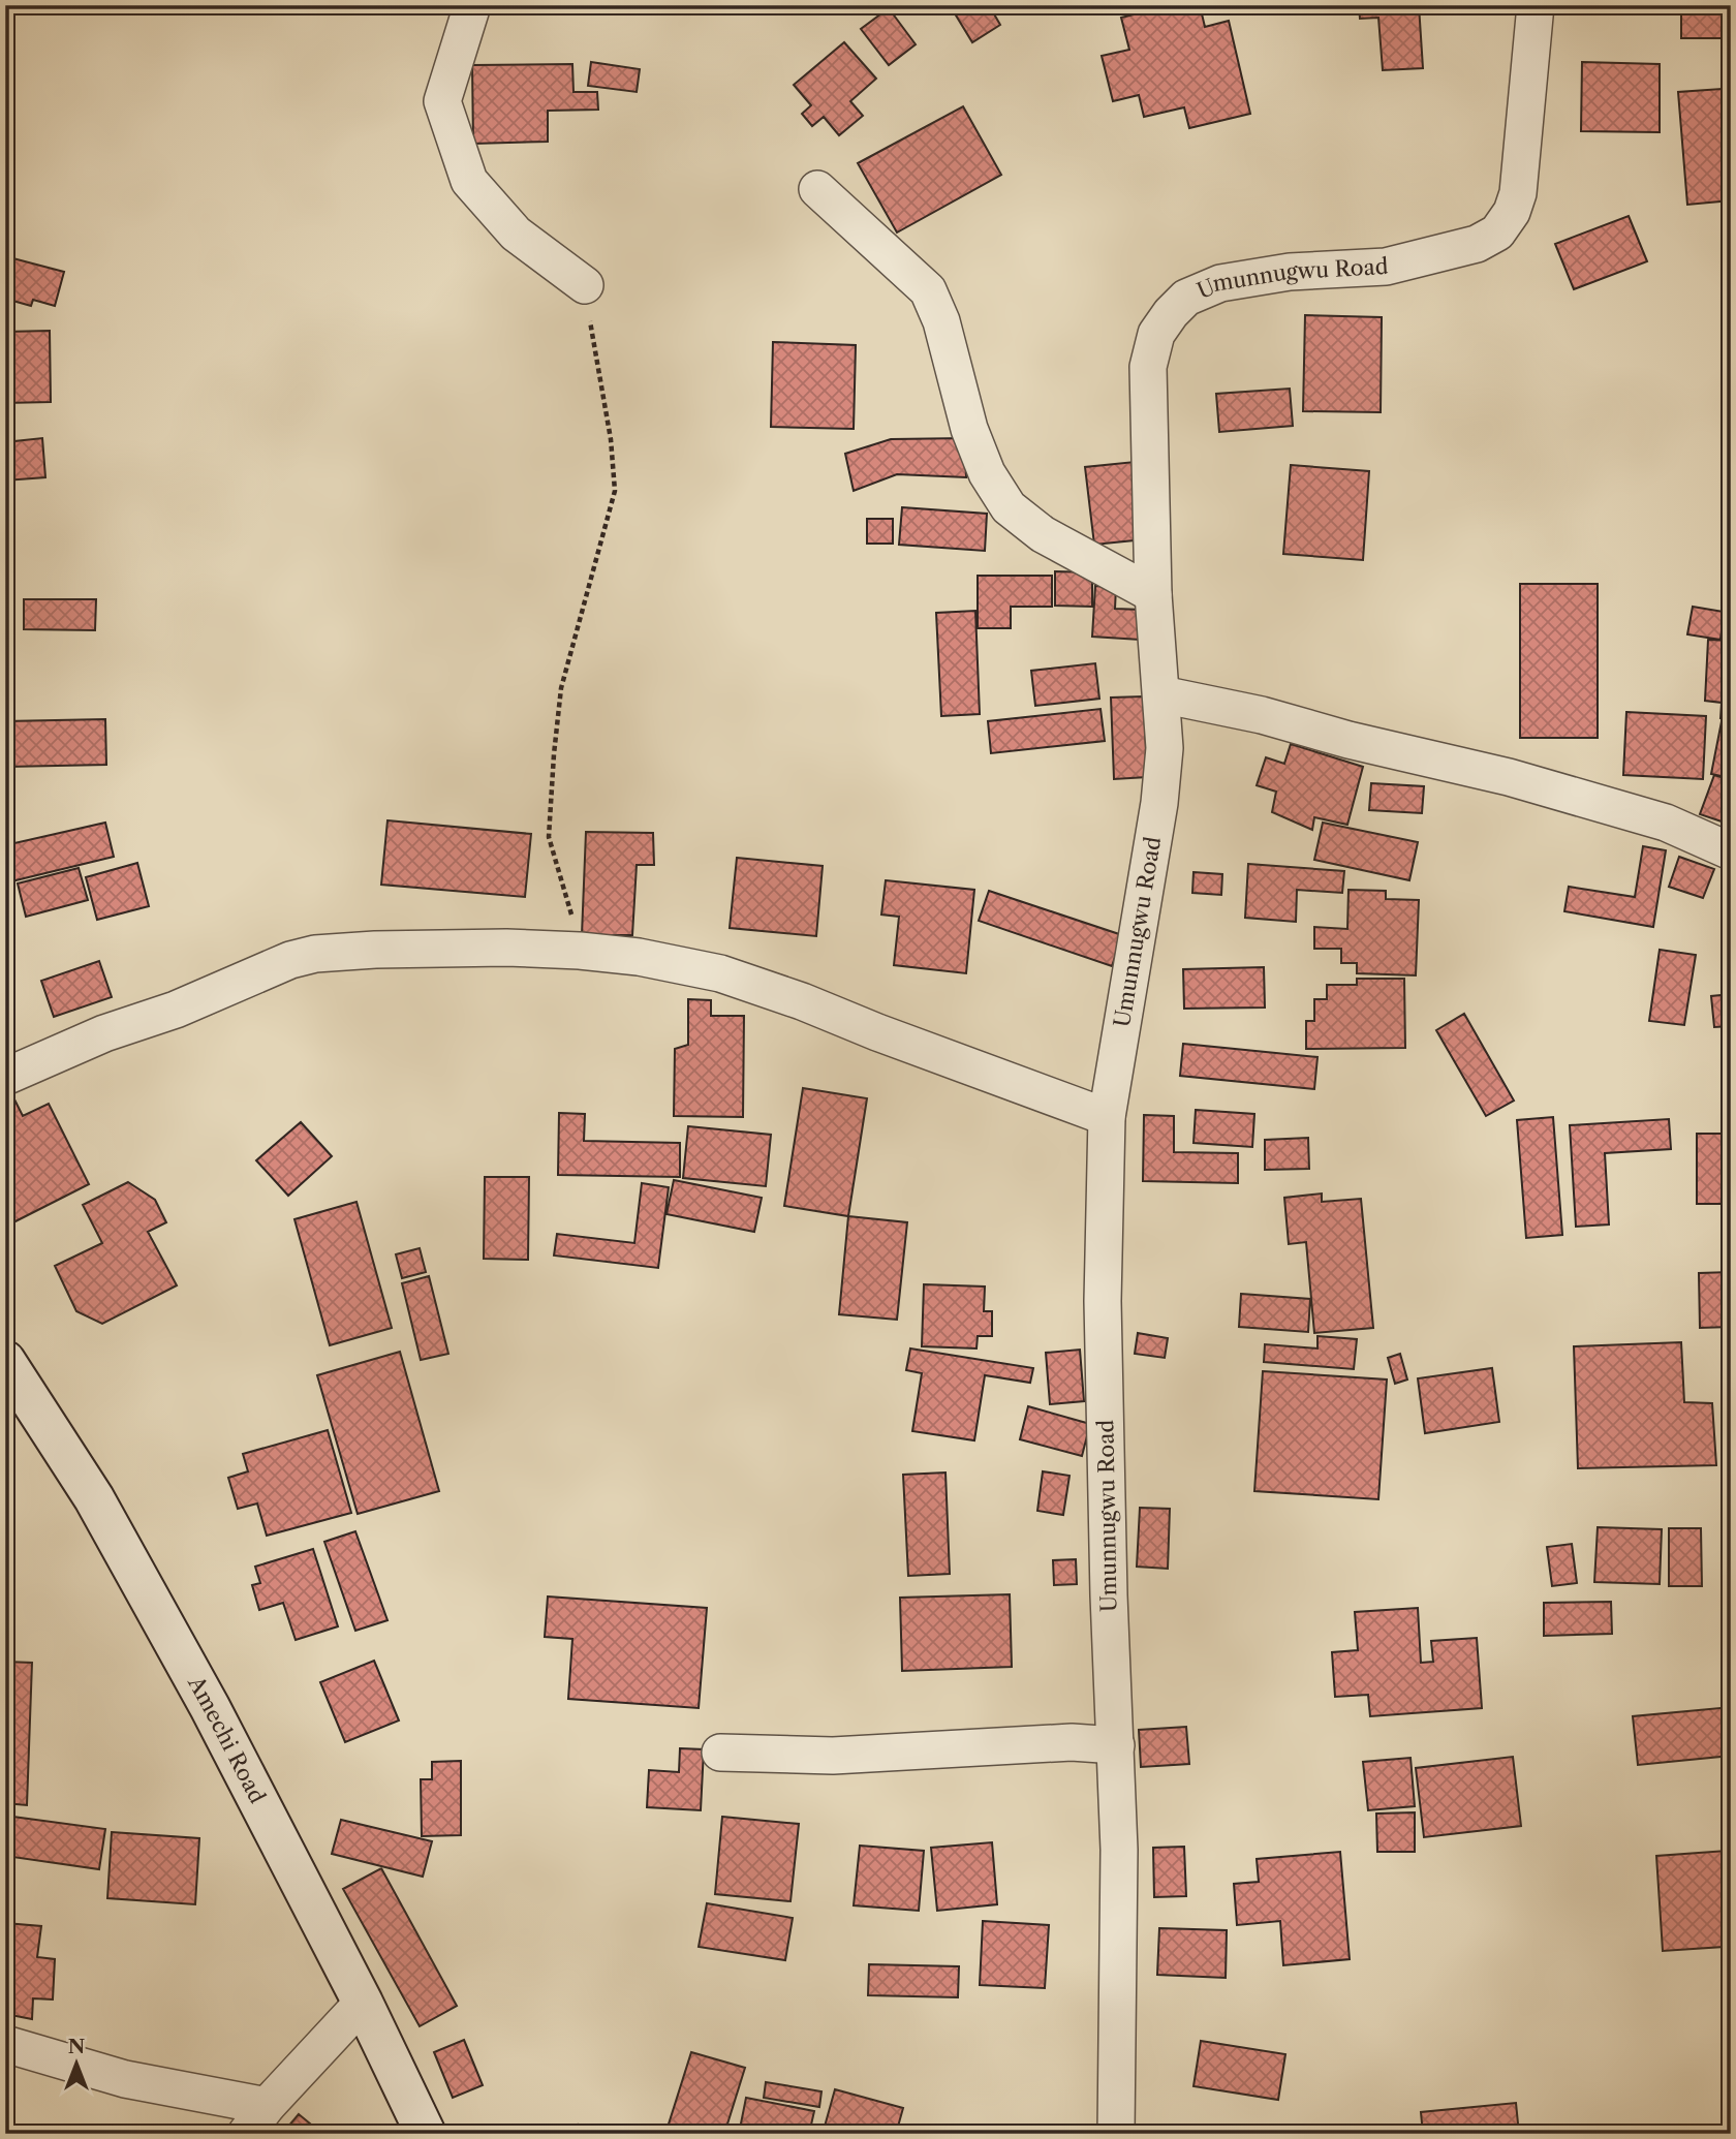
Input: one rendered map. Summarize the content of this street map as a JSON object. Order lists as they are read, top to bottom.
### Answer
{
  "streets": {
    "main road": ["Amechi Road"],
    "street": ["Umunnugwu Road"]
  },
  "north": "top"
}
